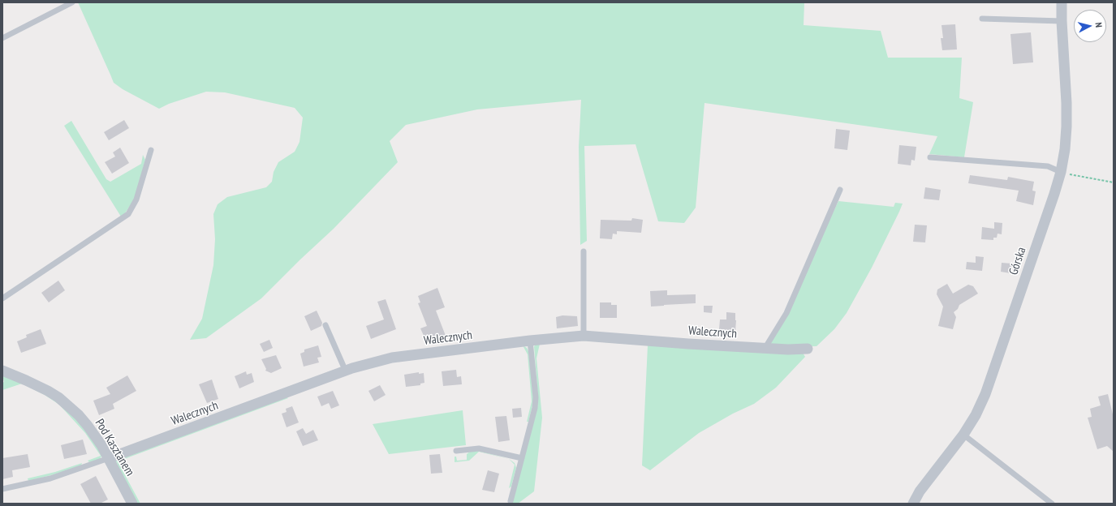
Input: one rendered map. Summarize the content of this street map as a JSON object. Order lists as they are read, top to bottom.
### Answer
{
  "streets": {
    "street": ["Górska", "Walecznych", "Pod Kasztanem"]
  },
  "crossings": [
    ["Walecznych", "Pod Kasztanem"]
  ],
  "north": "right"
}
